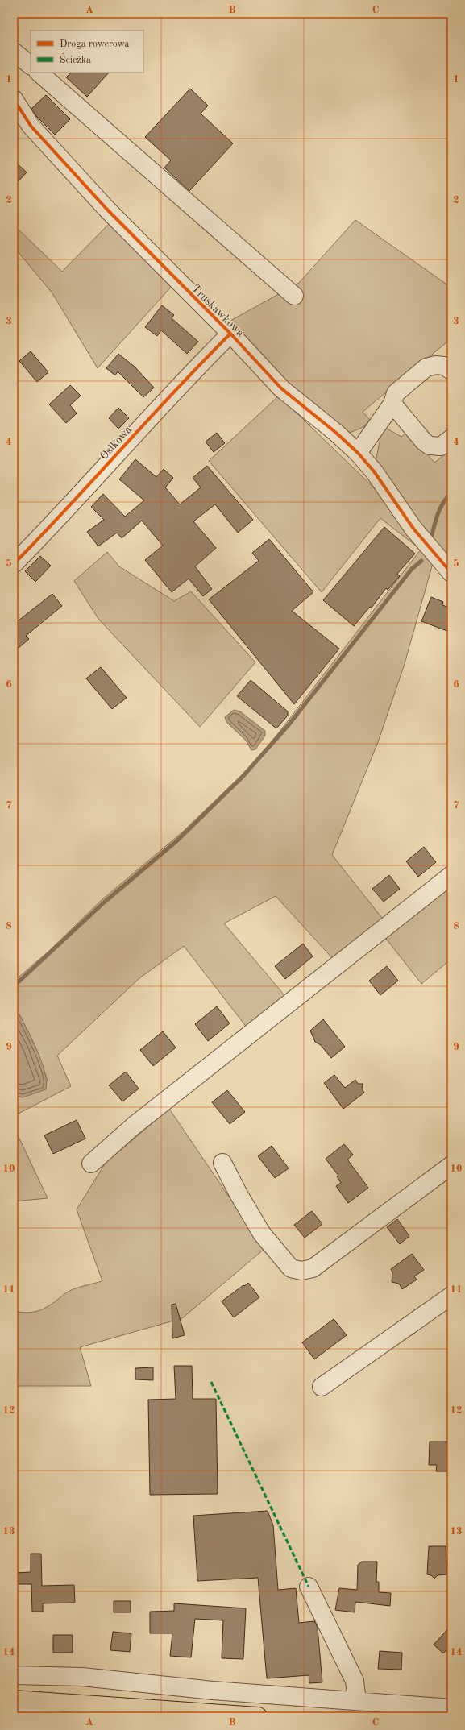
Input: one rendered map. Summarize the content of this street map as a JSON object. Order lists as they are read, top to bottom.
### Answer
{
  "streets": {
    "street": ["Truskawkowa", "Osikowa"]
  },
  "crossings": [
    ["Truskawkowa", "Osikowa"]
  ],
  "legend": ["Droga rowerowa", "Ścieżka"],
  "grid": {
    "columns": ["A", "B", "C"],
    "rows": [
      "1",
      "2",
      "3",
      "4",
      "5",
      "6",
      "7",
      "8",
      "9",
      "10",
      "11",
      "12",
      "13",
      "14"
    ]
  }
}
